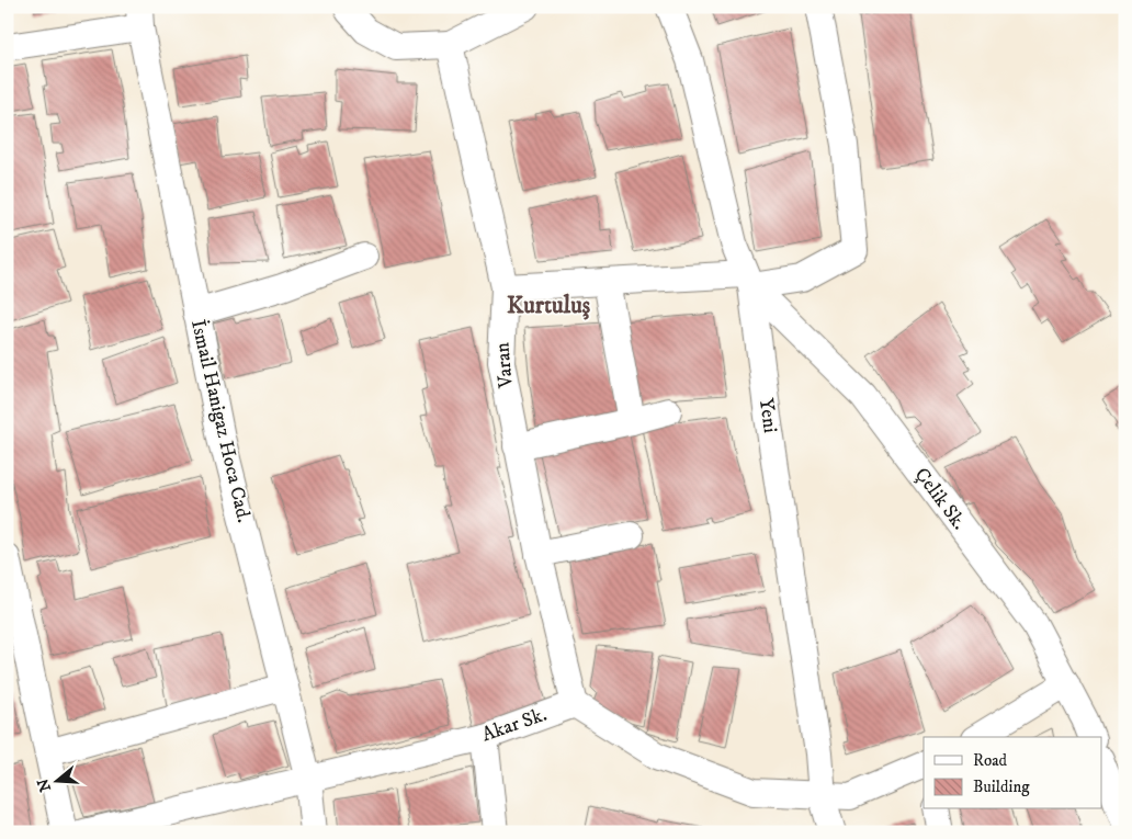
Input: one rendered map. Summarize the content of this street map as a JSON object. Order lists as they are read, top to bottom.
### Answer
{
  "streets": {
    "street": [
      "Varan",
      "Yeni",
      "İsmail Hanigaz Hoca Cad.",
      "Çelik Sk.",
      "Akar Sk."
    ]
  },
  "crossings": [
    ["Varan", "Akar Sk."],
    ["Yeni", "Çelik Sk."],
    ["İsmail Hanigaz Hoca Cad.", "Akar Sk."]
  ],
  "districts": ["Kurtuluş"],
  "legend": ["Road", "Building"],
  "north": "left"
}
